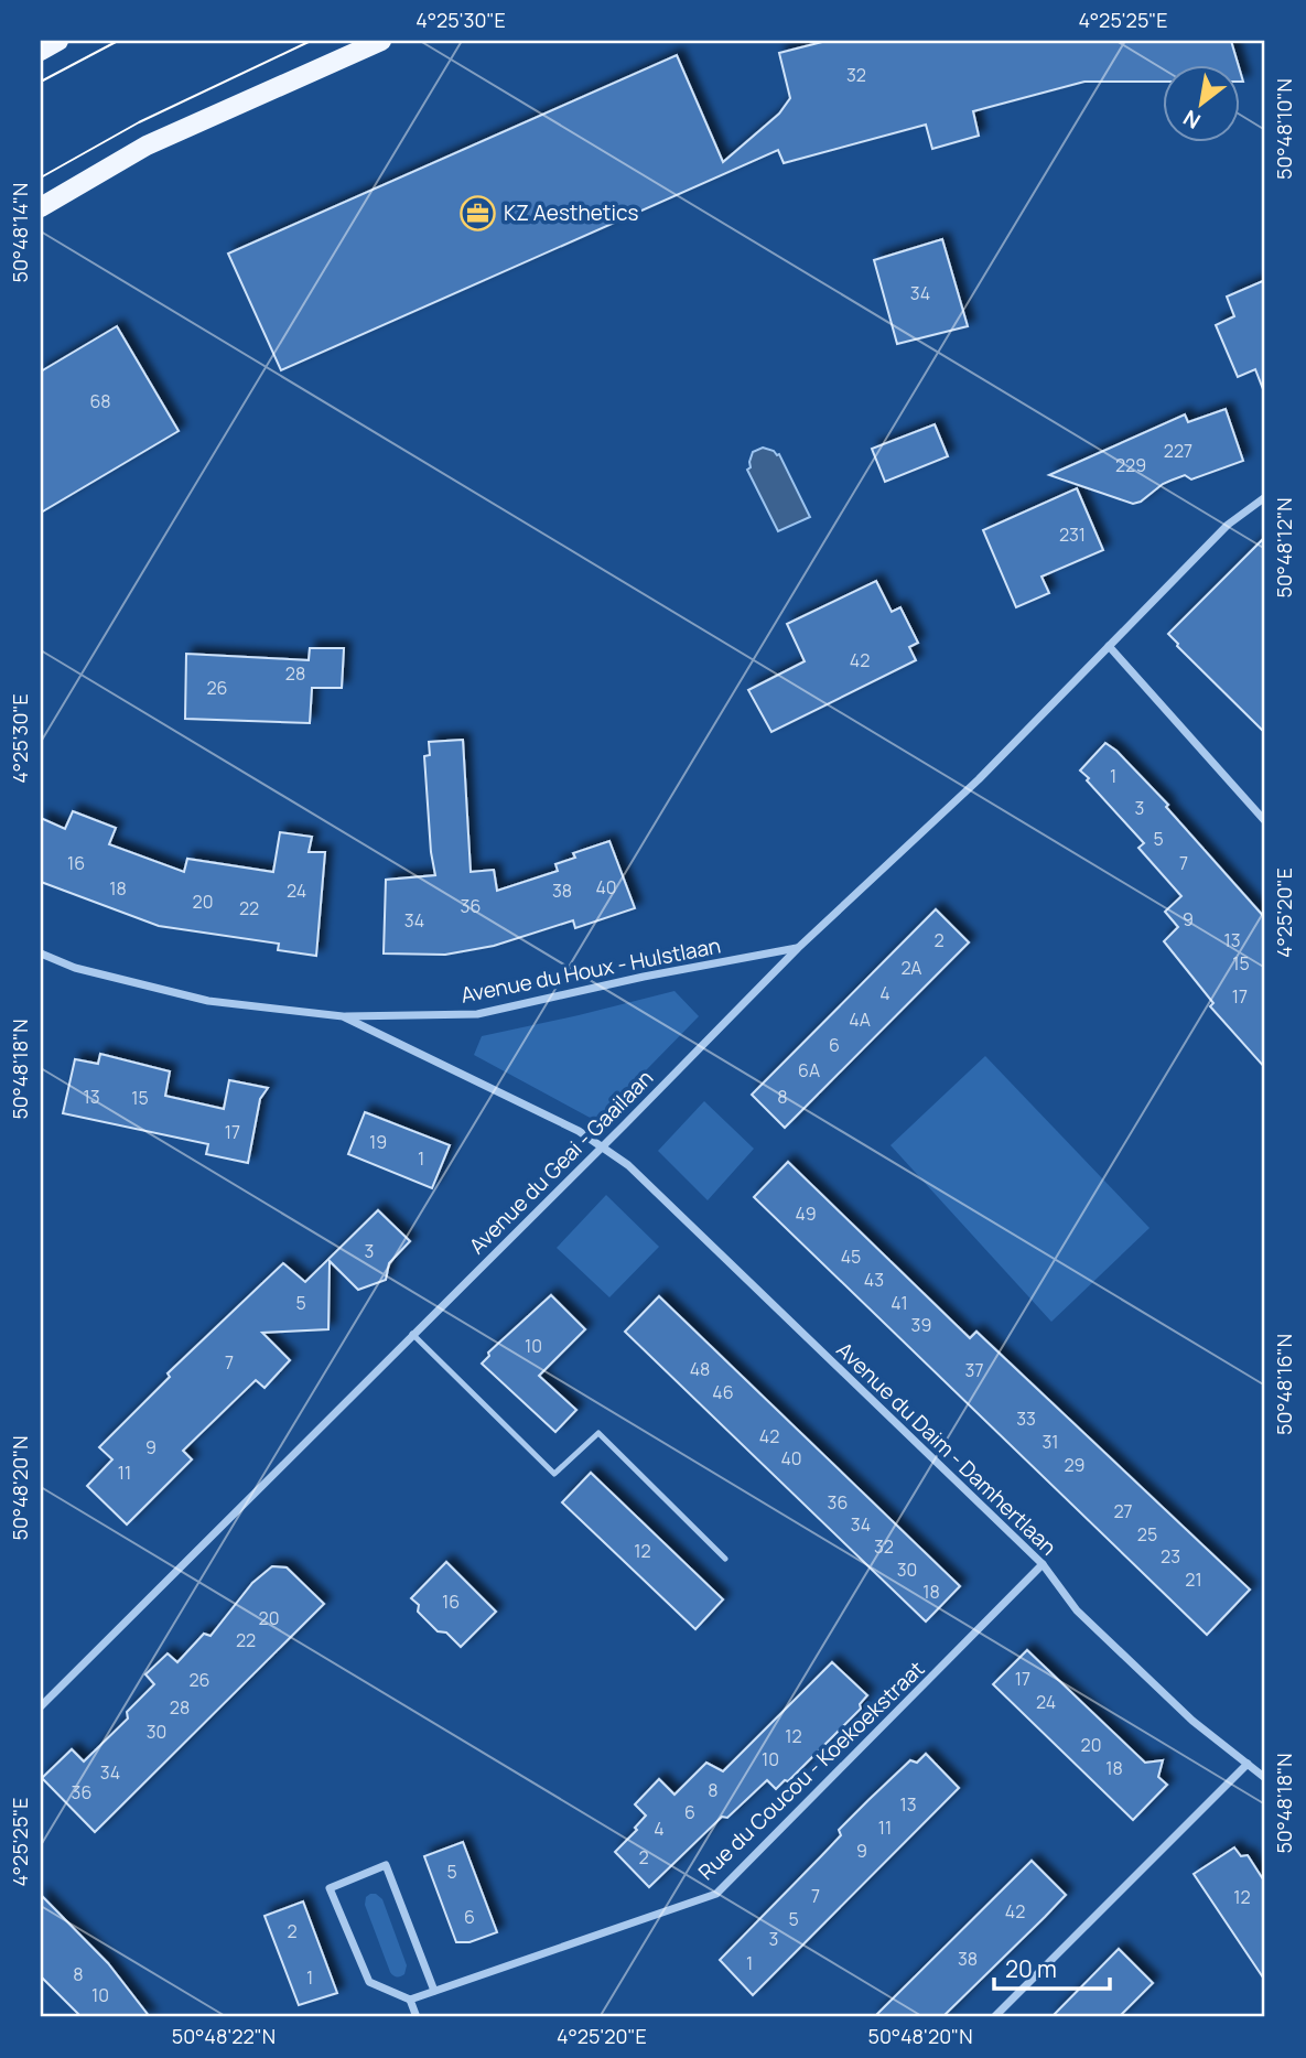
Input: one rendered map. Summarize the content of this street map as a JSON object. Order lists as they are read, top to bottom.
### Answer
{
  "streets": {
    "street": [
      "Avenue du Houx - Hulstlaan",
      "Avenue du Geai - Gaailaan",
      "Avenue du Daim - Damhertlaan",
      "Rue du Coucou - Koekoekstraat"
    ]
  },
  "crossings": [
    ["Avenue du Houx - Hulstlaan", "Avenue du Geai - Gaailaan"],
    ["Avenue du Houx - Hulstlaan", "Avenue du Daim - Damhertlaan"],
    ["Avenue du Geai - Gaailaan", "Avenue du Daim - Damhertlaan"],
    ["Avenue du Daim - Damhertlaan", "Rue du Coucou - Koekoekstraat"]
  ],
  "places": {
    "office": ["KZ Aesthetics"]
  },
  "house_numbers": [
    "32",
    "34",
    "68",
    "227",
    "229",
    "231",
    "42",
    "28",
    "26",
    "1",
    "3",
    "5",
    "16",
    "7",
    "40",
    "18",
    "24",
    "38",
    "20",
    "36",
    "22",
    "9",
    "34",
    "2",
    "13",
    "15",
    "2A",
    "4",
    "17",
    "4A",
    "6",
    "6A",
    "13",
    "8",
    "15",
    "17",
    "19",
    "1",
    "49",
    "3",
    "45",
    "43",
    "5",
    "41",
    "39",
    "10",
    "7",
    "48",
    "37",
    "46",
    "33",
    "42",
    "31",
    "9",
    "40",
    "29",
    "11",
    "36",
    "27",
    "34",
    "25",
    "32",
    "12",
    "23",
    "30",
    "21",
    "18",
    "16",
    "20",
    "22",
    "17",
    "26",
    "24",
    "28",
    "30",
    "12",
    "20",
    "10",
    "18",
    "34",
    "8",
    "36",
    "13",
    "6",
    "11",
    "4",
    "9",
    "2",
    "5",
    "7",
    "12",
    "42",
    "6",
    "5",
    "2",
    "3",
    "38",
    "1",
    "8",
    "1",
    "10"
  ],
  "scale_bar": "20 m",
  "north": "bottom left",
  "coordinates": [
    "4°25'30\"E",
    "4°25'25\"E",
    "50°48'10\"N",
    "50°48'14\"N",
    "50°48'12\"N",
    "4°25'20\"E",
    "50°48'18\"N",
    "50°48'16\"N",
    "50°48'20\"N",
    "50°48'22\"N"
  ]
}
